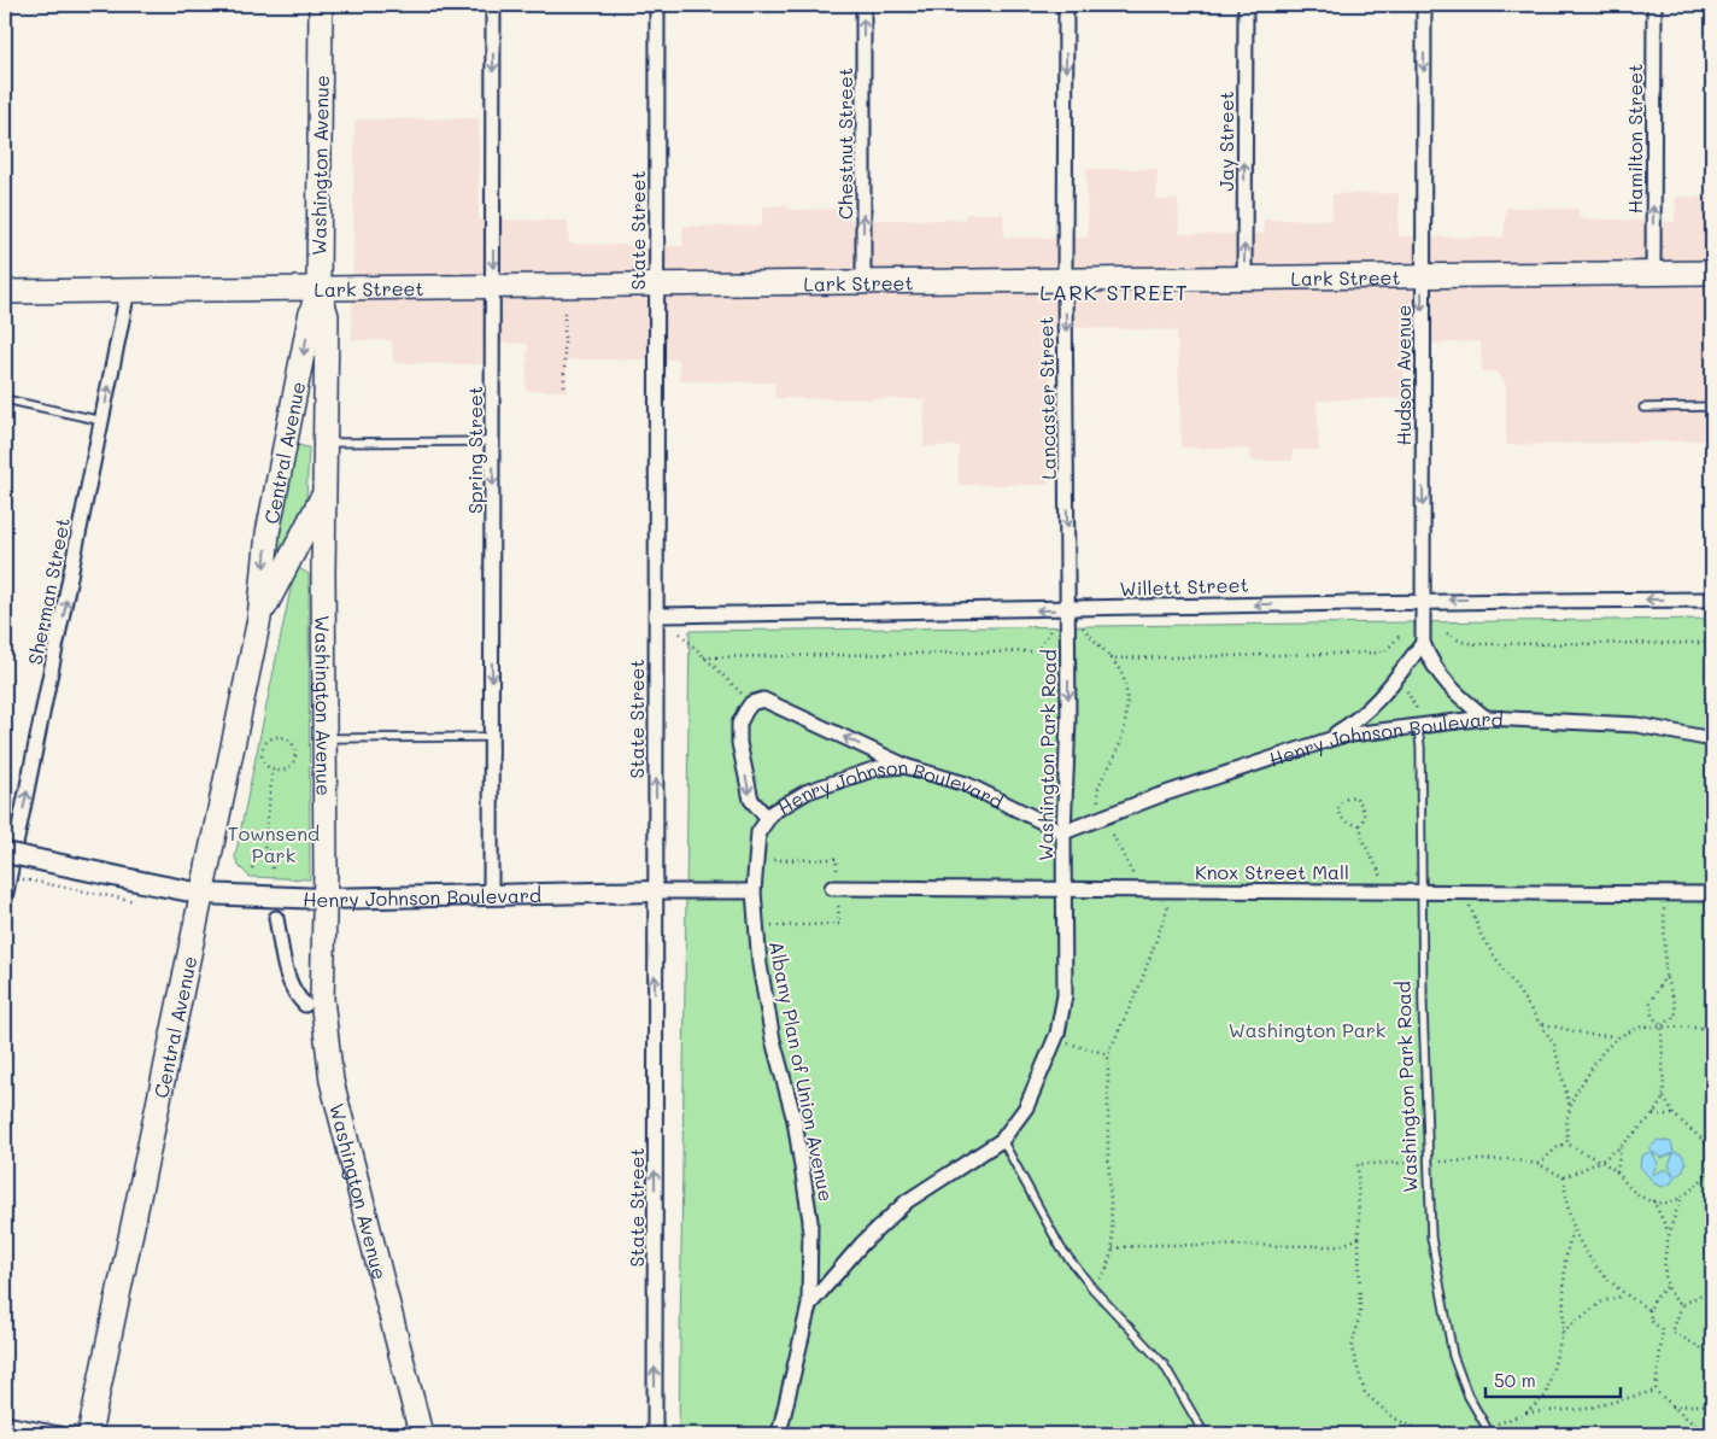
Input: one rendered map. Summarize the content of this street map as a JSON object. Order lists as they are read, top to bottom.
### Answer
{
  "streets": {
    "main road": ["Washington Avenue", "Lark Street", "Central Avenue"],
    "street": [
      "Hamilton Street",
      "Jay Street",
      "Chestnut Street",
      "State Street",
      "Hudson Avenue",
      "Lancaster Street",
      "Spring Street",
      "Willett Street",
      "Sherman Street",
      "Henry Johnson Boulevard",
      "Washington Park Road",
      "Knox Street Mall",
      "Albany Plan of Union Avenue"
    ]
  },
  "crossings": [
    ["Hamilton Street", "Lark Street"],
    ["Jay Street", "Lark Street"],
    ["Chestnut Street", "Lark Street"],
    ["Washington Avenue", "Lark Street"],
    ["Washington Avenue", "Central Avenue"],
    ["Washington Avenue", "Henry Johnson Boulevard"],
    ["State Street", "Lark Street"],
    ["State Street", "Willett Street"],
    ["State Street", "Henry Johnson Boulevard"],
    ["Lark Street", "Hudson Avenue"],
    ["Lark Street", "Lancaster Street"],
    ["Lark Street", "Spring Street"],
    ["Lark Street", "Central Avenue"],
    ["Lark Street", "Sherman Street"],
    ["Hudson Avenue", "Willett Street"],
    ["Lancaster Street", "Willett Street"],
    ["Lancaster Street", "Washington Park Road"],
    ["Spring Street", "Henry Johnson Boulevard"],
    ["Central Avenue", "Henry Johnson Boulevard"],
    ["Willett Street", "Washington Park Road"],
    ["Sherman Street", "Henry Johnson Boulevard"],
    ["Henry Johnson Boulevard", "Washington Park Road"],
    ["Henry Johnson Boulevard", "Albany Plan of Union Avenue"],
    ["Washington Park Road", "Knox Street Mall"],
    ["Washington Park Road", "Albany Plan of Union Avenue"]
  ],
  "one_way": [
    "Hamilton Street",
    "Jay Street",
    "Chestnut Street",
    "State Street",
    "Hudson Avenue",
    "Lancaster Street",
    "Spring Street",
    "Willett Street",
    "Sherman Street"
  ],
  "districts": ["LARK STREET"],
  "parks": ["Townsend Park", "Washington Park"],
  "scale_bar": "50 m"
}
